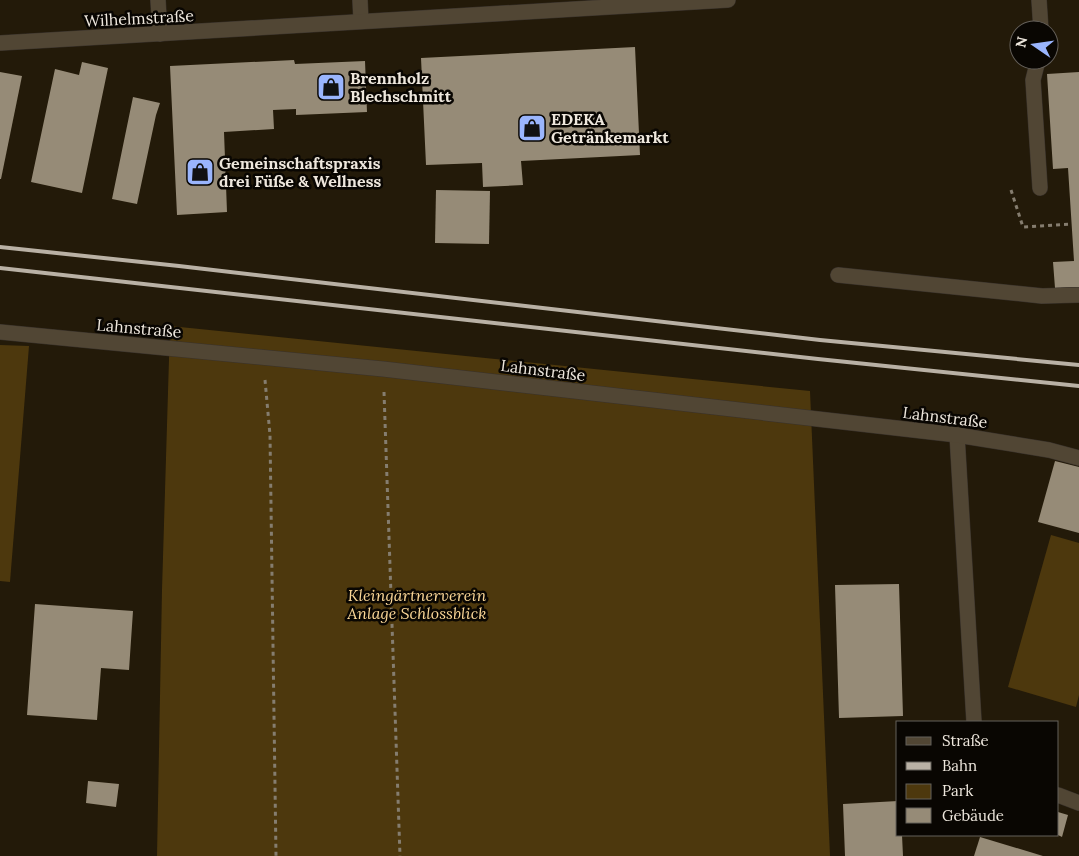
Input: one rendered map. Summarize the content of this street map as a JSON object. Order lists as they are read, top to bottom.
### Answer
{
  "streets": {
    "street": ["Wilhelmstraße", "Lahnstraße"]
  },
  "parks": ["Kleingärtnerverein Anlage Schlossblick"],
  "places": {
    "shop": ["Brennholz Blechschmitt", "EDEKA Getränkemarkt", "Gemeinschaftspraxis drei Füße & Wellness"]
  },
  "legend": [
    "Straße",
    "Bahn",
    "Park",
    "Gebäude"
  ],
  "north": "left"
}
